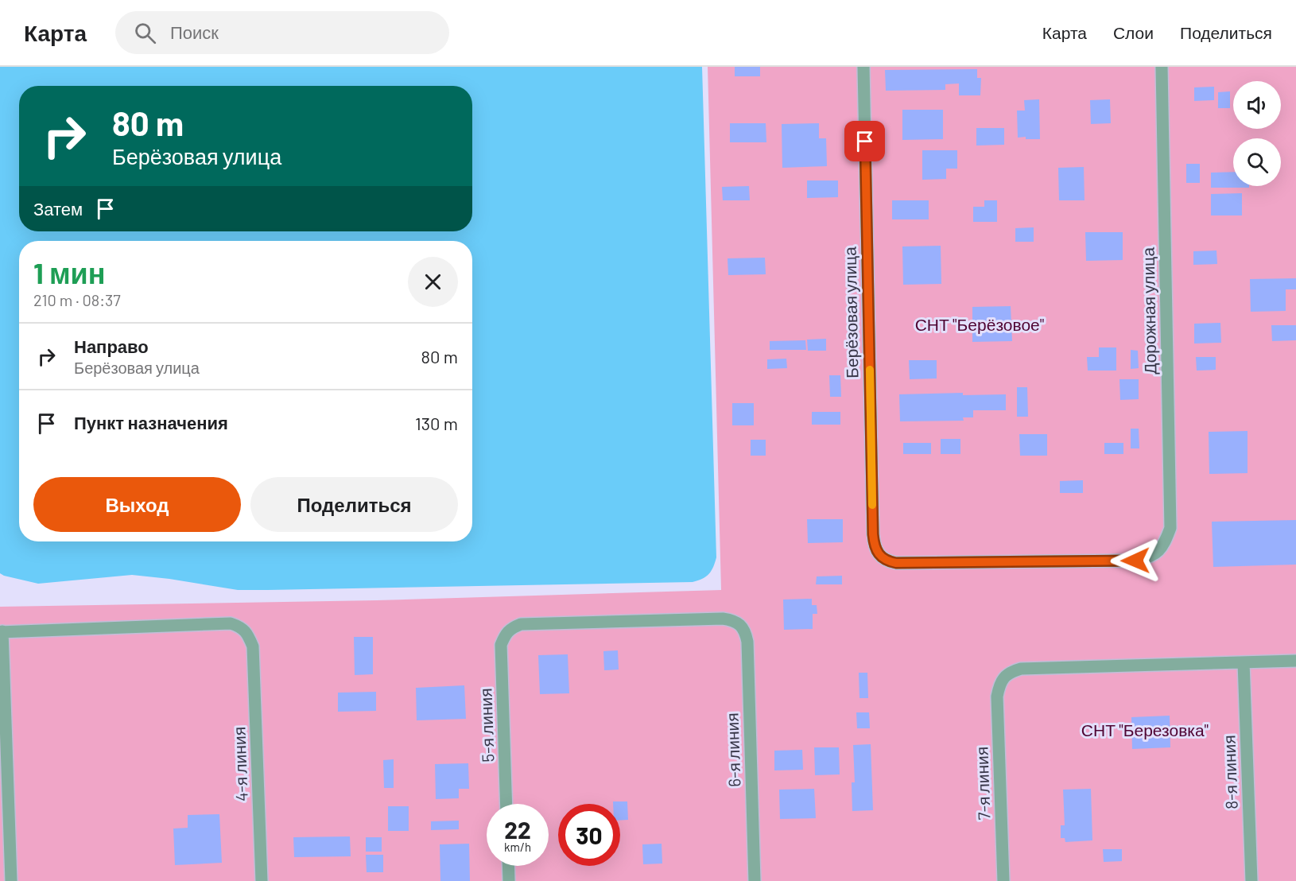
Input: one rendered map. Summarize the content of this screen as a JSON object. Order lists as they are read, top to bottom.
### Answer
{
  "streets": {
    "street": [
      "Дорожная улица",
      "Берёзовая улица",
      "5-я линия",
      "6-я линия",
      "4-я линия",
      "8-я линия",
      "7-я линия"
    ]
  },
  "crossings": [
    ["Дорожная улица", "Берёзовая улица"],
    ["5-я линия", "6-я линия"],
    ["8-я линия", "7-я линия"]
  ],
  "parks": ["СНТ \"Берёзовое\"", "СНТ \"Березовка\""],
  "page": {
    "header": "Карта",
    "search": "Поиск",
    "nav": ["Карта", "Слои", "Поделиться"],
    "turn": ["80 m", "Берёзовая улица"],
    "then": "Затем",
    "heading": ["1 мин", "210 m · 08:37"],
    "list": [
      {
        "name": "Направо",
        "note": "Берёзовая улица",
        "value": "80 m"
      },
      {
        "name": "Пункт назначения",
        "value": "130 m"
      }
    ],
    "buttons": ["Выход", "Поделиться"],
    "speed": "22 km/h",
    "limit": "30"
  }
}
